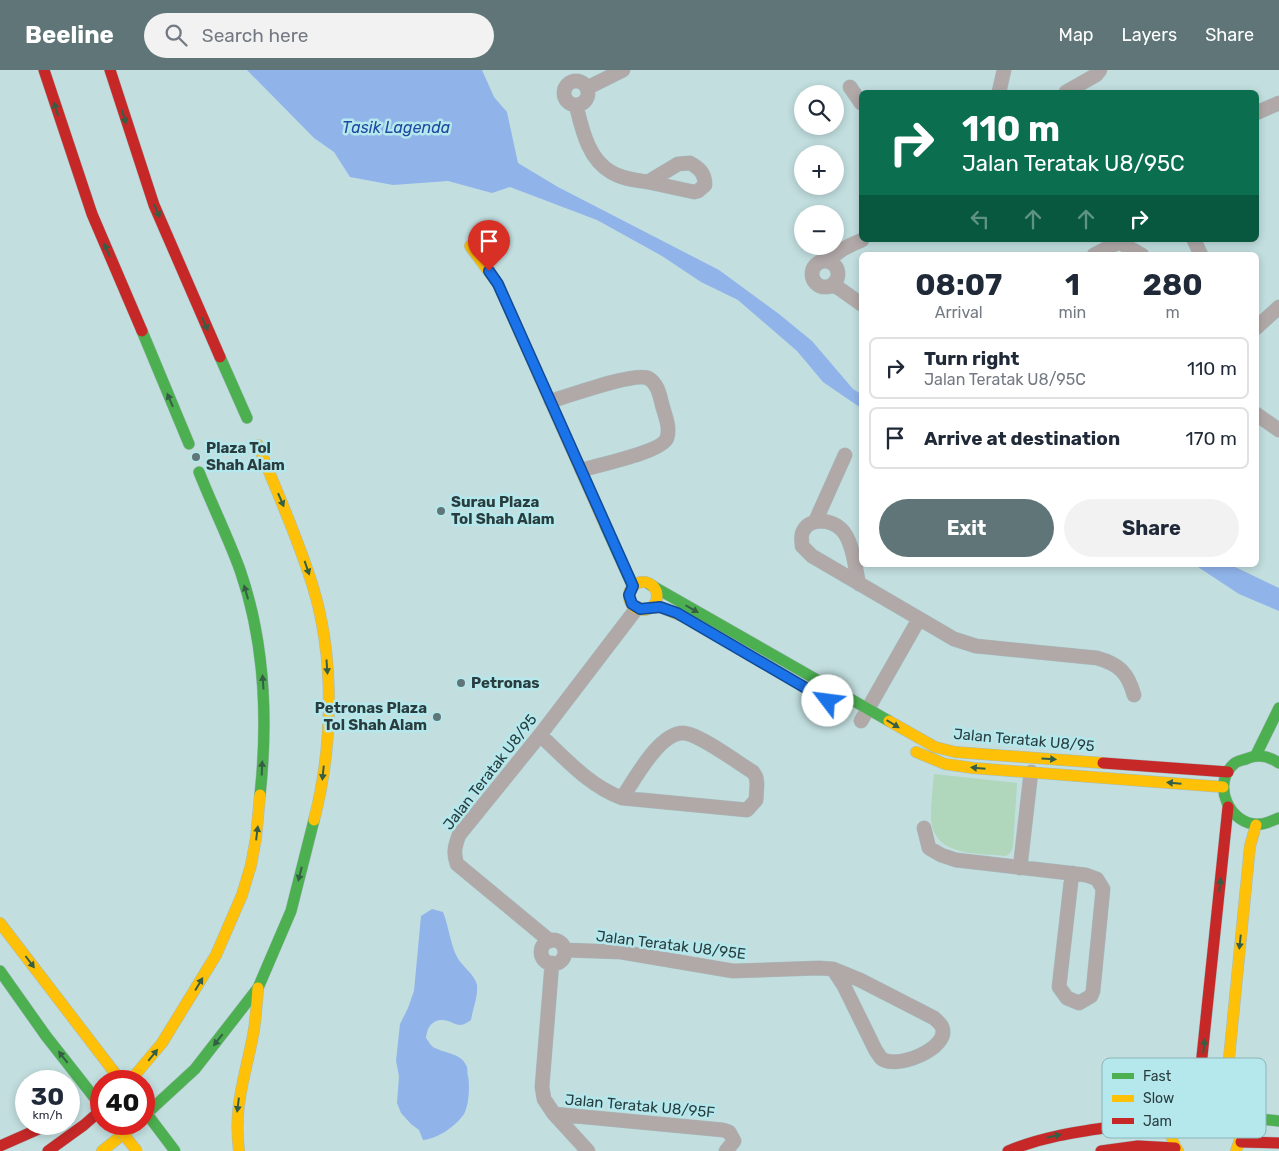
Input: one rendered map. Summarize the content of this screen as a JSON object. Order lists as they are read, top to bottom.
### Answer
{
  "streets": {
    "main road": ["Jalan Teratak U8/95"],
    "street": ["Jalan Teratak U8/95E", "Jalan Teratak U8/95F"]
  },
  "crossings": [
    ["Jalan Teratak U8/95", "Jalan Teratak U8/95E"],
    ["Jalan Teratak U8/95", "Jalan Teratak U8/95F"],
    ["Jalan Teratak U8/95E", "Jalan Teratak U8/95F"]
  ],
  "water": ["Tasik Lagenda"],
  "places": [
    "Plaza Tol Shah Alam",
    "Surau Plaza Tol Shah Alam",
    "Petronas",
    "Petronas Plaza Tol Shah Alam"
  ],
  "legend": ["Fast", "Slow", "Jam"],
  "page": {
    "header": "Beeline",
    "search": "Search here",
    "nav": ["Map", "Layers", "Share"],
    "map_buttons": ["+", "−"],
    "turn": ["110 m", "Jalan Teratak U8/95C"],
    "eta": [
      "08:07",
      "Arrival",
      "1",
      "min",
      "280",
      "m"
    ],
    "list": [
      {
        "name": "Turn right",
        "note": "Jalan Teratak U8/95C",
        "value": "110 m"
      },
      {
        "name": "Arrive at destination",
        "value": "170 m"
      }
    ],
    "buttons": ["Exit", "Share"],
    "speed": "30 km/h",
    "limit": "40"
  }
}
